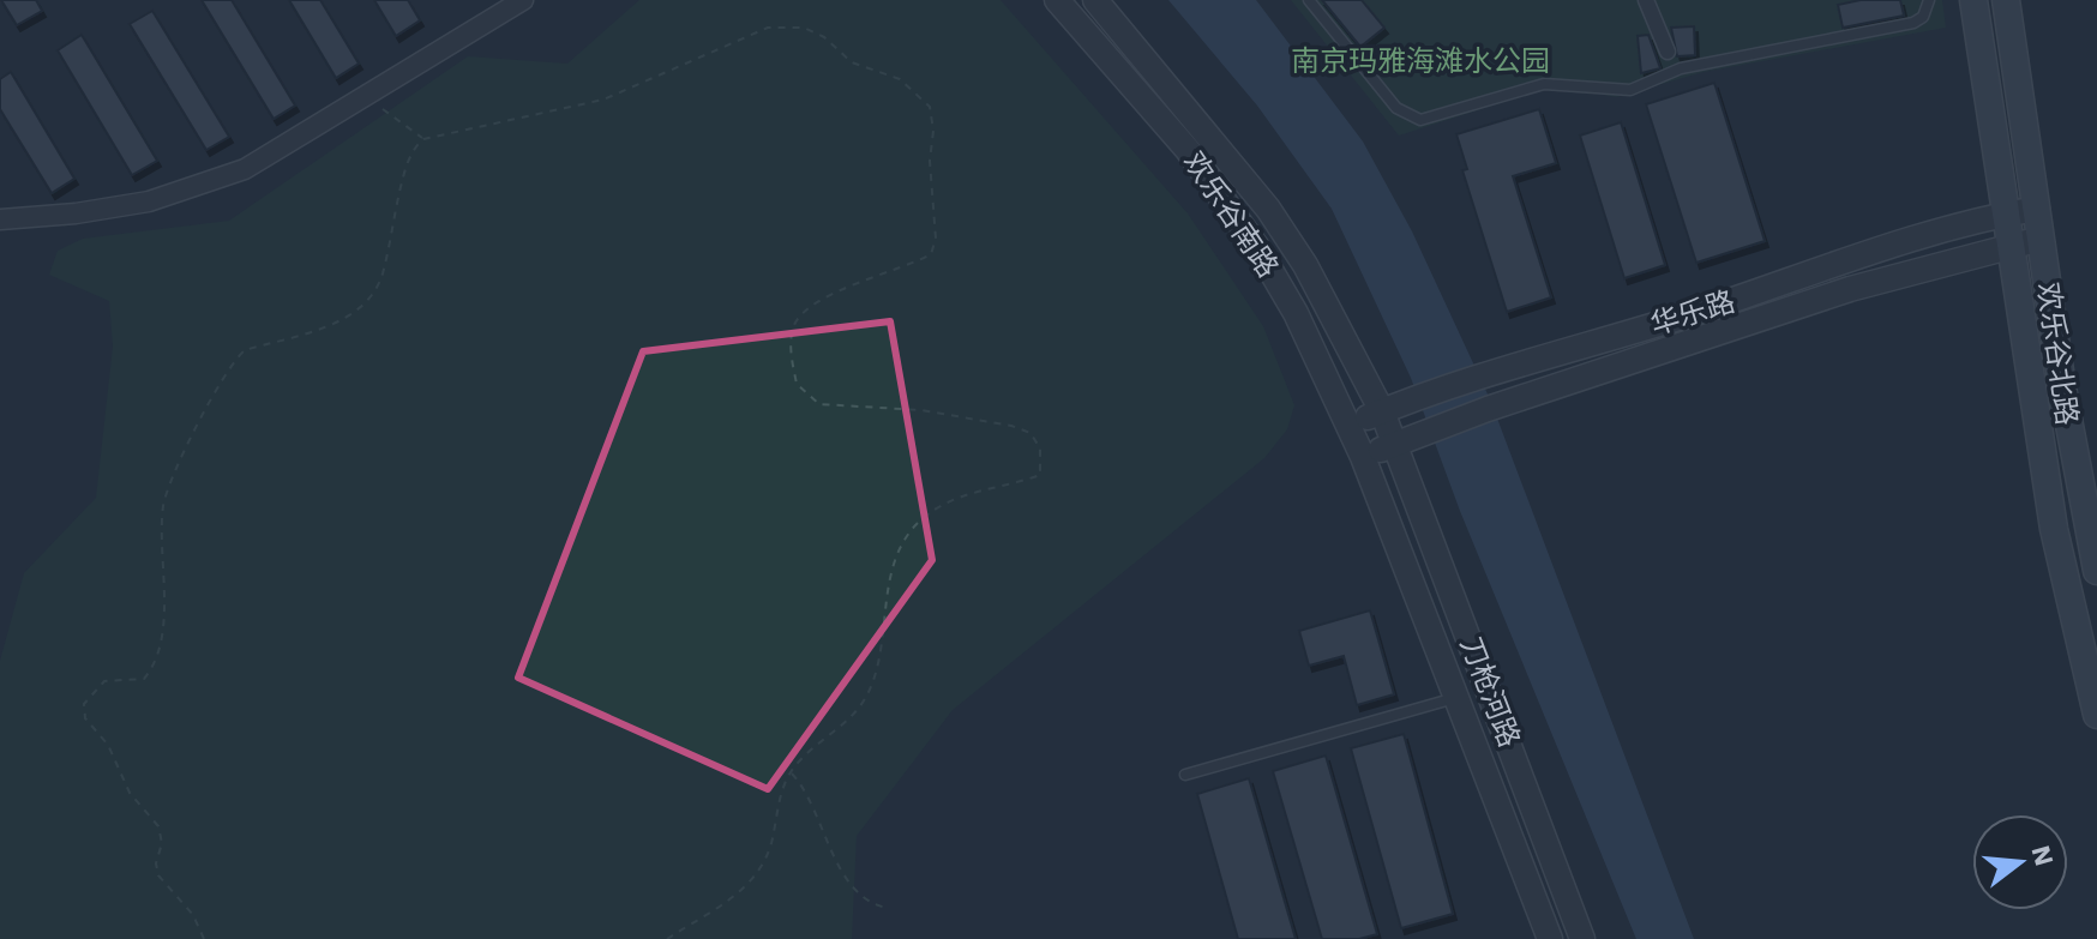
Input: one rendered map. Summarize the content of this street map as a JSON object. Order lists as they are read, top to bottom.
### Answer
{
  "streets": {
    "main road": ["欢乐谷北路"],
    "street": ["欢乐谷南路", "华乐路", "刀枪河路"]
  },
  "crossings": [
    ["欢乐谷南路", "华乐路"],
    ["欢乐谷南路", "刀枪河路"],
    ["华乐路", "欢乐谷北路"],
    ["华乐路", "刀枪河路"]
  ],
  "parks": ["南京玛雅海滩水公园"],
  "north": "right"
}
